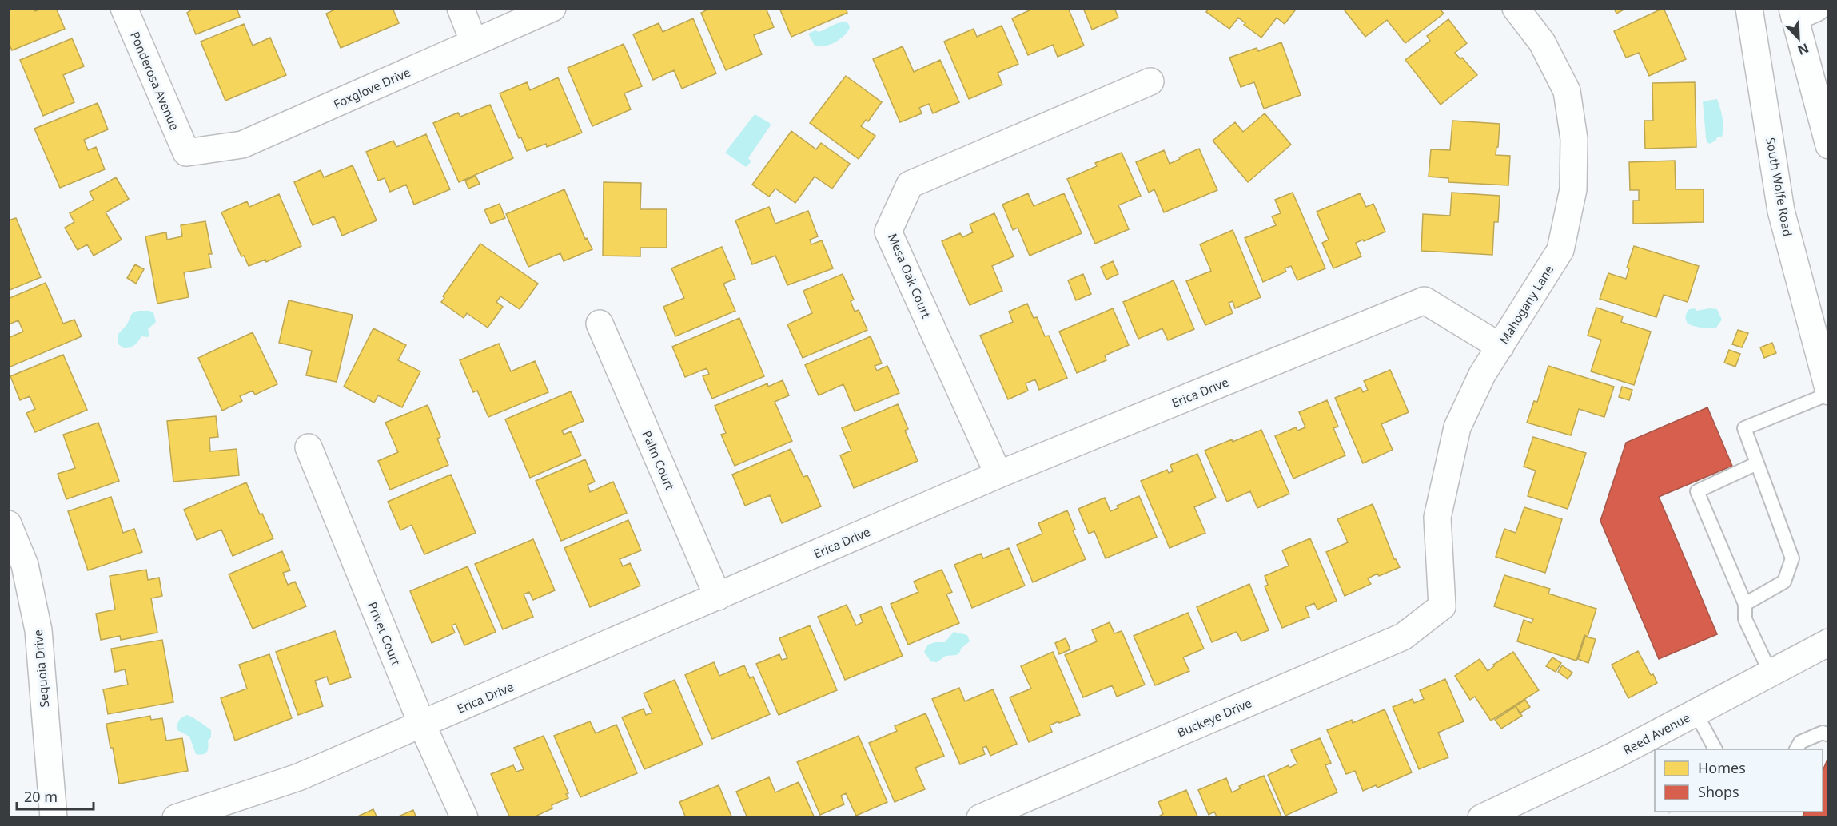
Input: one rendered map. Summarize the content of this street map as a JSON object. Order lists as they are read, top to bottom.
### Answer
{
  "streets": {
    "street": [
      "Ponderosa Avenue",
      "Foxglove Drive",
      "South Wolfe Road",
      "Mesa Oak Court",
      "Mahogany Lane",
      "Erica Drive",
      "Palm Court",
      "Privet Court",
      "Sequoia Drive",
      "Buckeye Drive",
      "Reed Avenue"
    ]
  },
  "crossings": [
    ["Ponderosa Avenue", "Foxglove Drive"],
    ["Mesa Oak Court", "Erica Drive"],
    ["Mahogany Lane", "Erica Drive"],
    ["Mahogany Lane", "Buckeye Drive"],
    ["Erica Drive", "Palm Court"],
    ["Erica Drive", "Privet Court"]
  ],
  "legend": ["Homes", "Shops"],
  "scale_bar": "20 m",
  "north": "bottom right"
}
